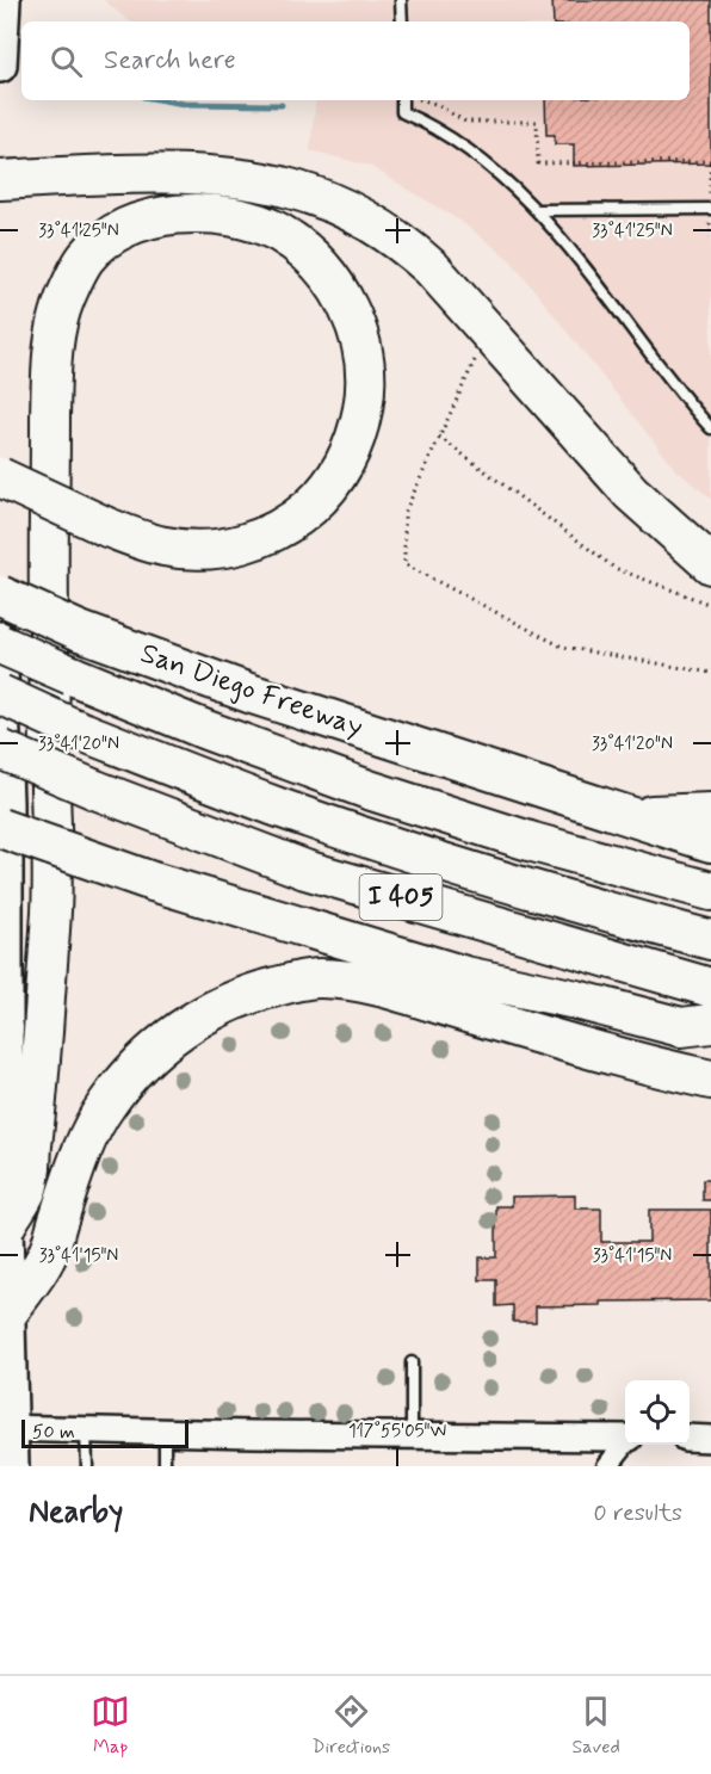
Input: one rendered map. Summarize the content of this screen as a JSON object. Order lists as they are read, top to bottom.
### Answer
{
  "streets": {
    "highway": ["San Diego Freeway", "I 405"]
  },
  "scale_bar": "50 m",
  "page": {
    "search": "Search here",
    "scale": "50 m",
    "heading": ["Nearby", "0 results"],
    "nav": ["Map", "Directions", "Saved"]
  },
  "coordinates": [
    "33°41'25\"N",
    "33°41'20\"N",
    "33°41'15\"N",
    "117°55'05\"W"
  ]
}
